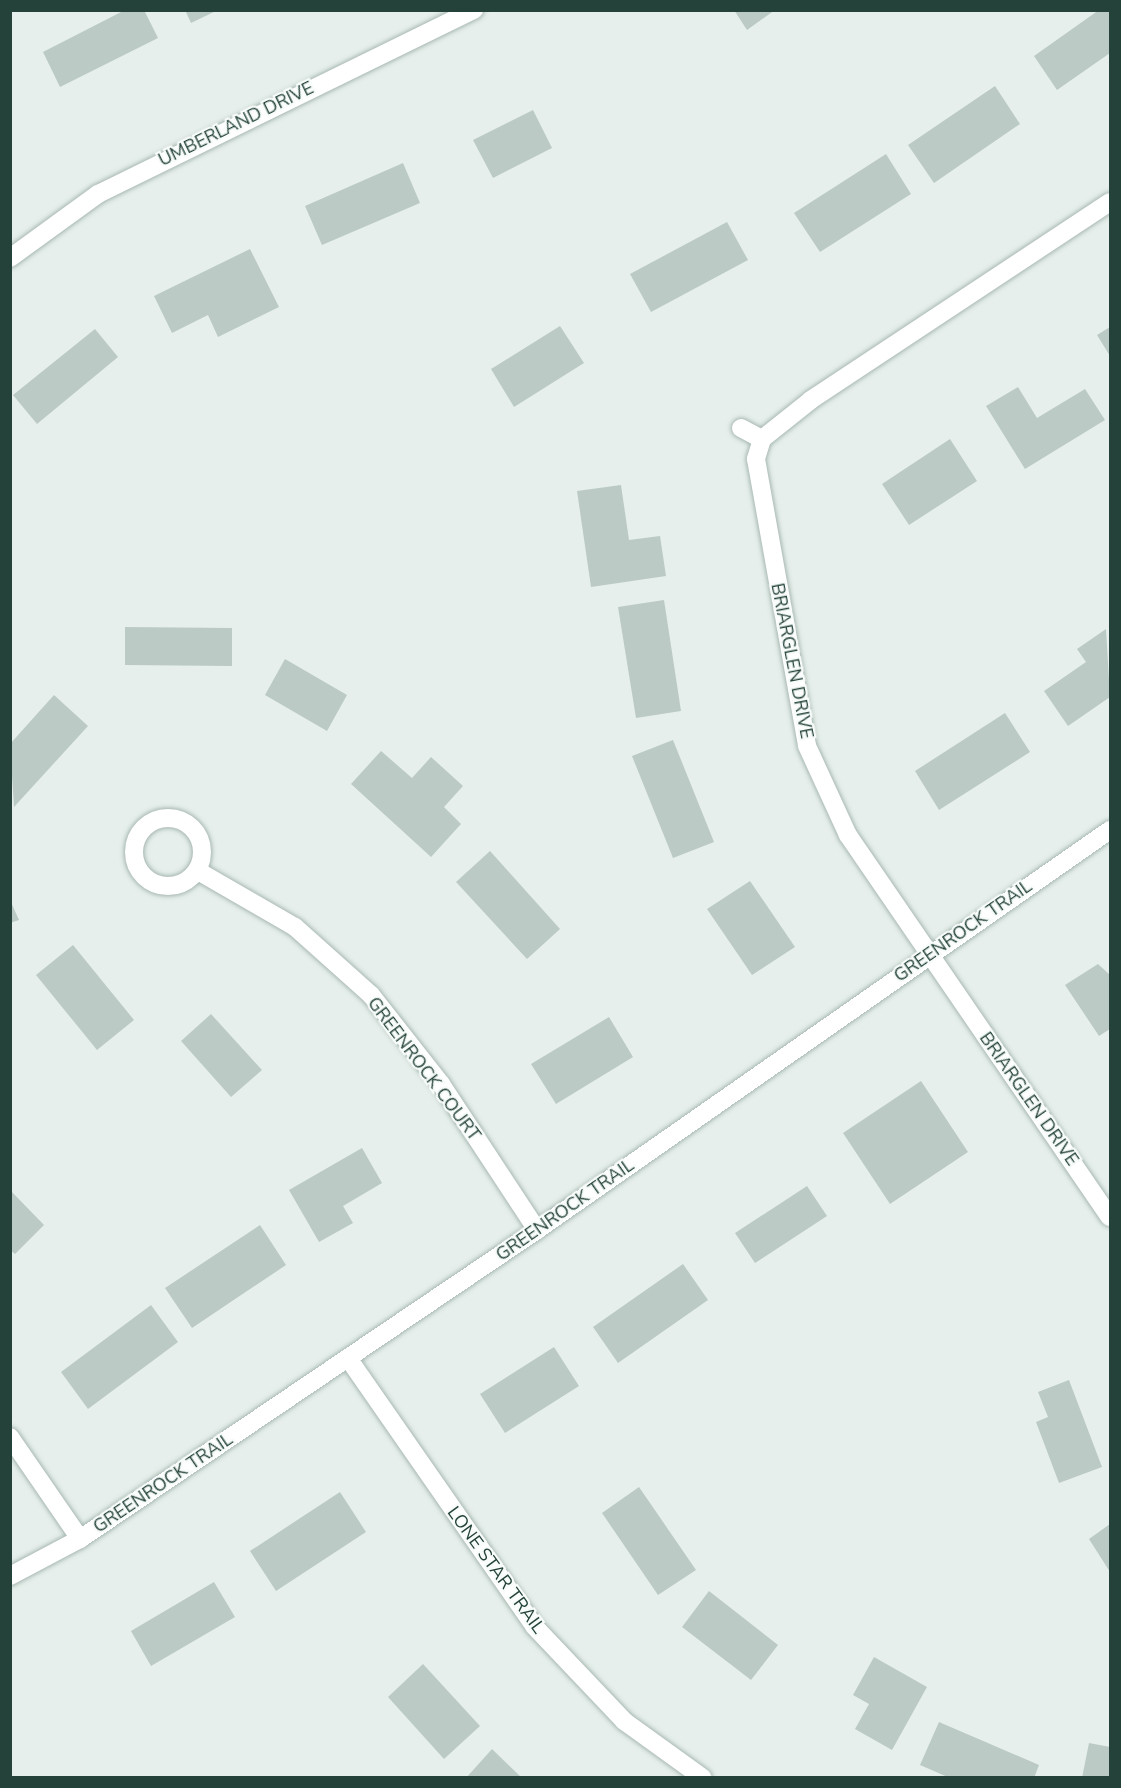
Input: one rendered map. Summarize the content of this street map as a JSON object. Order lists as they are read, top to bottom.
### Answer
{
  "streets": {
    "street": [
      "UMBERLAND DRIVE",
      "BRIARGLEN DRIVE",
      "GREENROCK TRAIL",
      "GREENROCK COURT",
      "LONE STAR TRAIL"
    ]
  },
  "crossings": [
    ["BRIARGLEN DRIVE", "GREENROCK TRAIL"],
    ["GREENROCK TRAIL", "GREENROCK COURT"],
    ["GREENROCK TRAIL", "LONE STAR TRAIL"]
  ]
}
